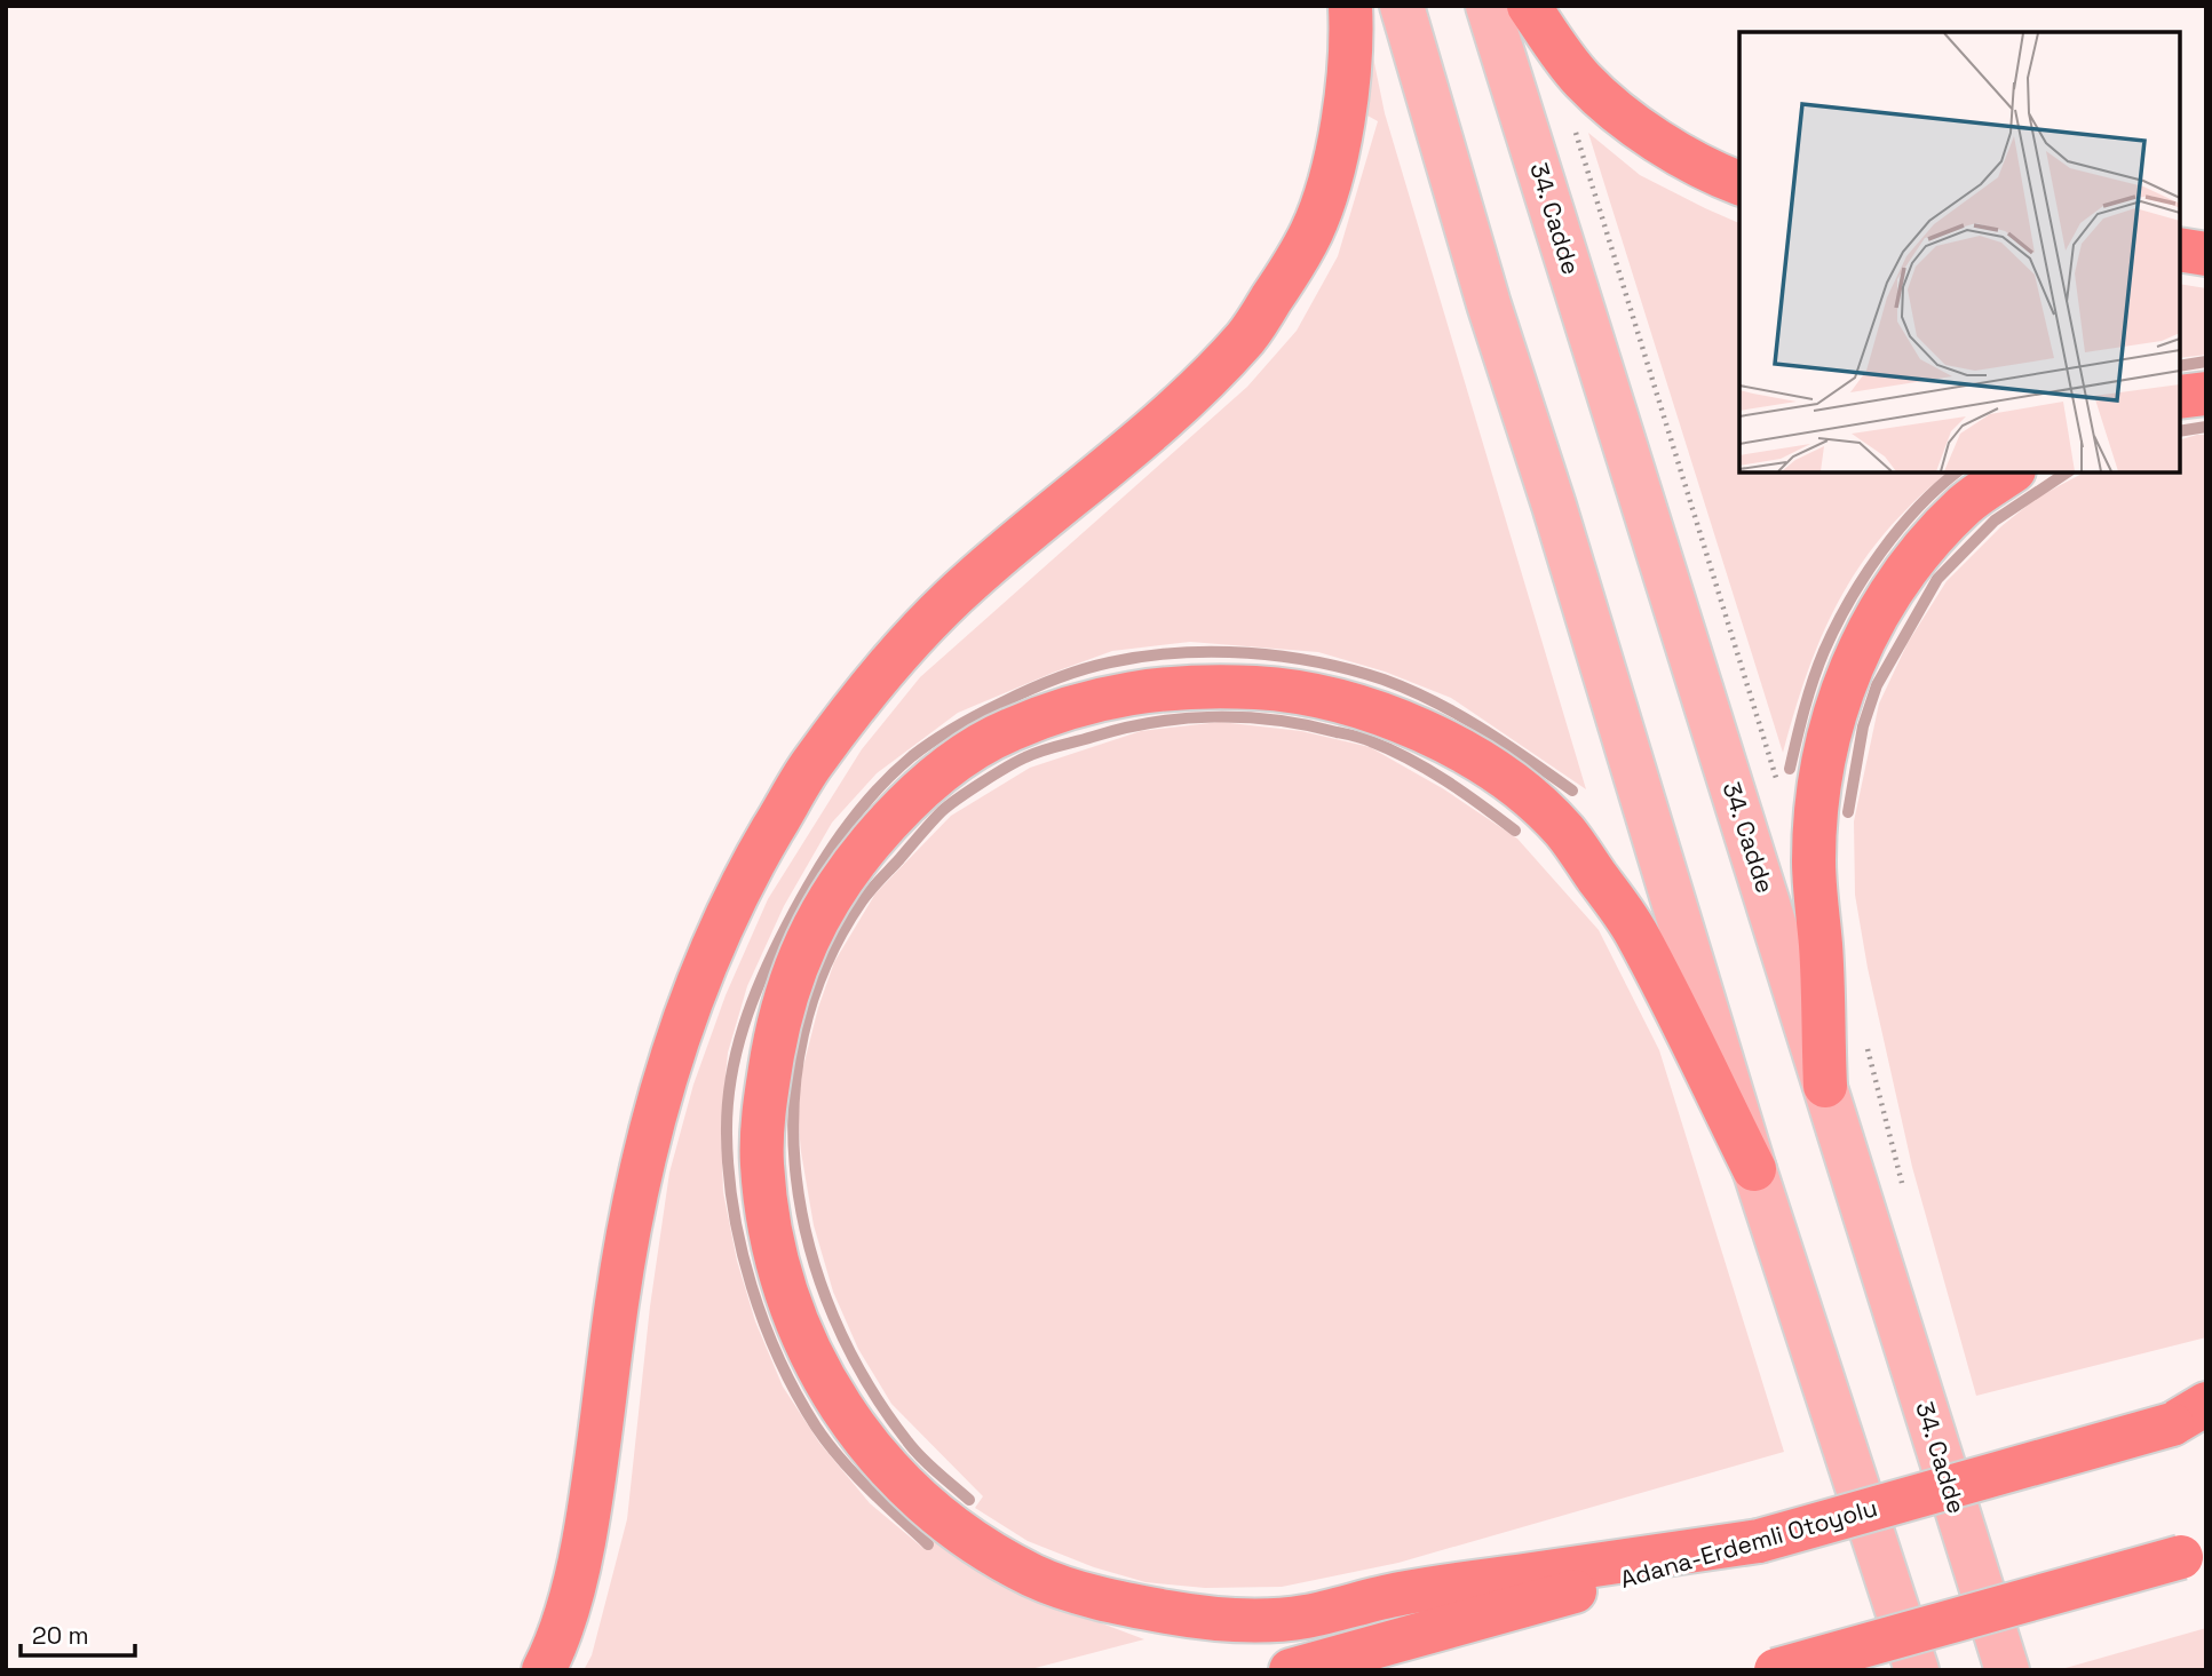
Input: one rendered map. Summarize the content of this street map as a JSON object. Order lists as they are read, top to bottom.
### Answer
{
  "streets": {
    "highway": ["Adana-Erdemli Otoyolu"],
    "main road": ["34. Cadde"]
  },
  "scale_bar": "20 m"
}
